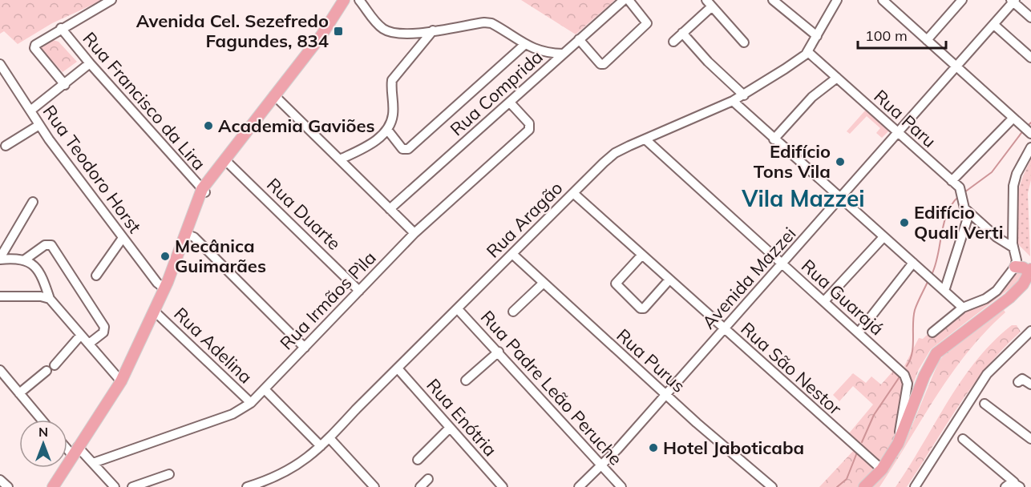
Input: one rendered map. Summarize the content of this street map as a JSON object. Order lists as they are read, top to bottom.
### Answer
{
  "streets": {
    "street": [
      "Rua Comprida",
      "Rua Francisco da Lira",
      "Rua Paru",
      "Rua Teodoro Horst",
      "Rua Duarte",
      "Rua Aragão",
      "Avenida Mazzei",
      "Rua Guarajá",
      "Rua Irmãos Pìla",
      "Rua Adelina",
      "Rua Purus",
      "Rua São Nestor",
      "Rua Padre Leão Peruche",
      "Rua Enótria"
    ]
  },
  "crossings": [
    ["Rua Comprida", "Rua Irmãos Pìla"],
    ["Rua Paru", "Rua Aragão"],
    ["Rua Paru", "Avenida Mazzei"],
    ["Rua Duarte", "Rua Irmãos Pìla"],
    ["Rua Aragão", "Rua Guarajá"],
    ["Rua Aragão", "Rua Purus"],
    ["Rua Aragão", "Rua São Nestor"],
    ["Rua Aragão", "Rua Padre Leão Peruche"],
    ["Rua Aragão", "Rua Enótria"],
    ["Avenida Mazzei", "Rua Guarajá"],
    ["Avenida Mazzei", "Rua Purus"],
    ["Avenida Mazzei", "Rua São Nestor"],
    ["Avenida Mazzei", "Rua Padre Leão Peruche"],
    ["Rua Irmãos Pìla", "Rua Adelina"]
  ],
  "districts": ["Vila Mazzei"],
  "places": {
    "transit": ["Avenida Cel. Sezefredo Fagundes, 834"],
    "other": [
      "Academia Gaviões",
      "Edifício Tons Vila",
      "Edifício Quali Verti",
      "Mecânica Guimarães",
      "Hotel Jaboticaba"
    ]
  },
  "scale_bar": "100 m",
  "north": "top"
}
